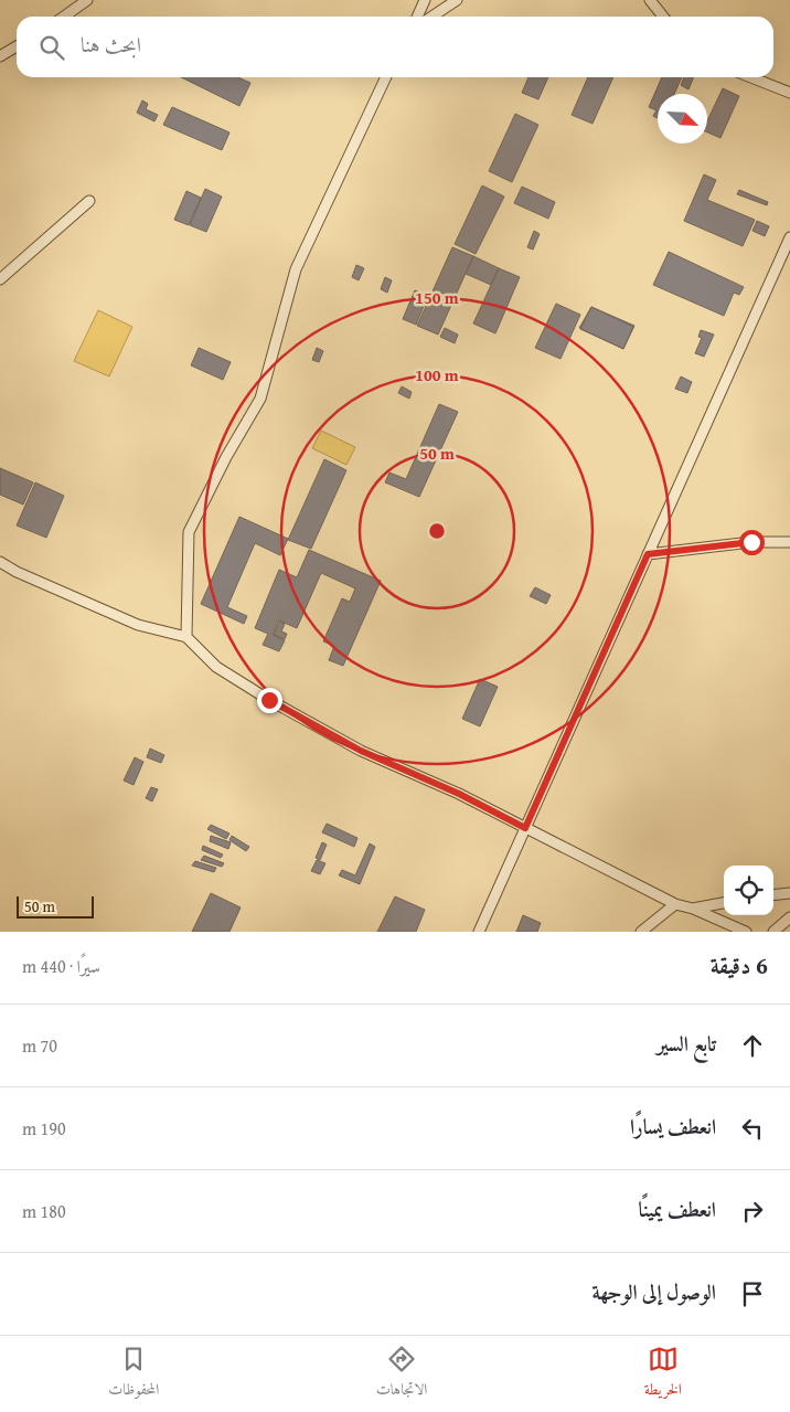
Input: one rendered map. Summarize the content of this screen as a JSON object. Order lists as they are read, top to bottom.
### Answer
{
  "scale_bar": "50 m",
  "north": "bottom right",
  "page": {
    "search": "ابحث هنا",
    "scale": "50 m",
    "heading": ["6 دقيقة", "سيرًا · 440 m"],
    "list": [
      ["تابع السير", "70 m"],
      ["انعطف يسارًا", "190 m"],
      ["انعطف يمينًا", "180 m"],
      "الوصول إلى الوجهة"
    ],
    "nav": ["الخريطة", "الاتجاهات", "المحفوظات"]
  },
  "rings": ["150 m", "100 m", "50 m"]
}
